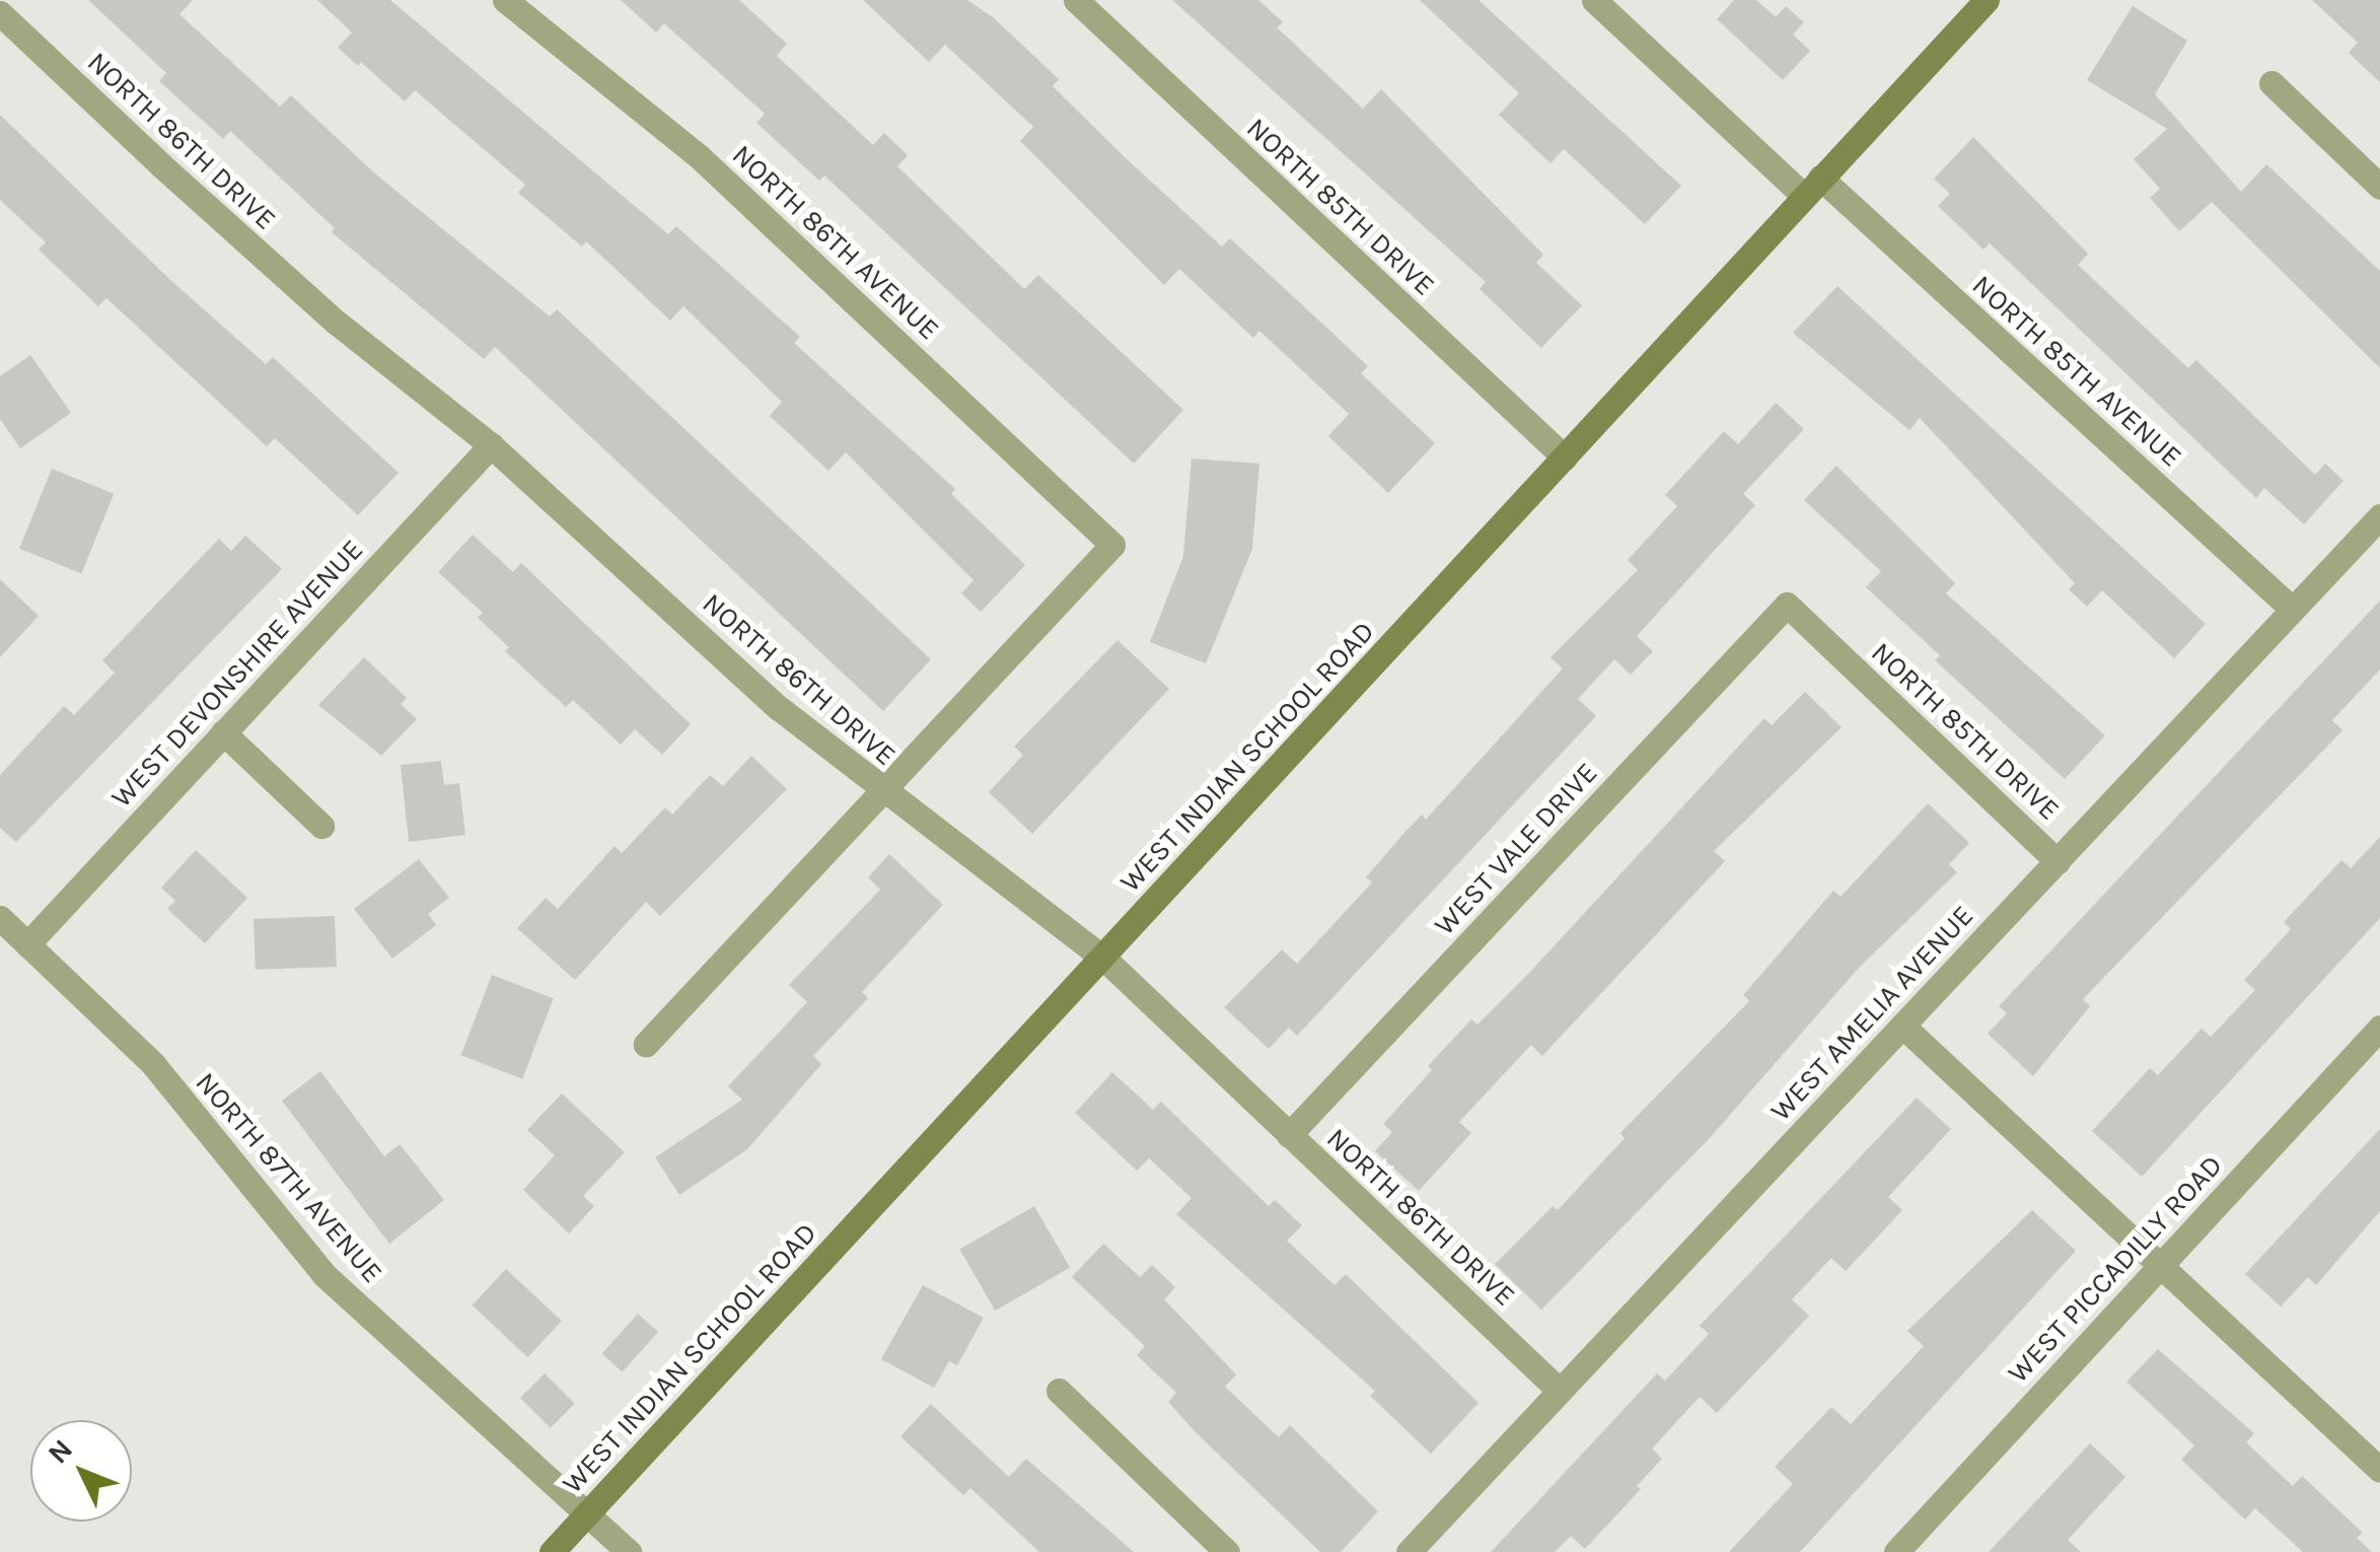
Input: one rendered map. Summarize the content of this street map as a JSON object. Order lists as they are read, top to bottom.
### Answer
{
  "streets": {
    "main road": ["WEST INDIAN SCHOOL ROAD"],
    "street": [
      "NORTH 86TH DRIVE",
      "NORTH 85TH DRIVE",
      "NORTH 86TH AVENUE",
      "NORTH 85TH AVENUE",
      "WEST DEVONSHIRE AVENUE",
      "WEST VALE DRIVE",
      "WEST AMELIA AVENUE",
      "NORTH 87TH AVENUE",
      "WEST PICCADILLY ROAD"
    ]
  },
  "crossings": [
    ["NORTH 86TH DRIVE", "NORTH 86TH AVENUE"],
    ["NORTH 86TH DRIVE", "WEST DEVONSHIRE AVENUE"],
    ["NORTH 86TH DRIVE", "WEST INDIAN SCHOOL ROAD"],
    ["NORTH 86TH DRIVE", "WEST VALE DRIVE"],
    ["NORTH 86TH DRIVE", "WEST AMELIA AVENUE"],
    ["NORTH 85TH DRIVE", "WEST INDIAN SCHOOL ROAD"],
    ["NORTH 85TH DRIVE", "WEST VALE DRIVE"],
    ["NORTH 85TH DRIVE", "WEST AMELIA AVENUE"],
    ["NORTH 85TH AVENUE", "WEST INDIAN SCHOOL ROAD"],
    ["NORTH 85TH AVENUE", "WEST AMELIA AVENUE"],
    ["WEST DEVONSHIRE AVENUE", "NORTH 87TH AVENUE"],
    ["WEST INDIAN SCHOOL ROAD", "NORTH 87TH AVENUE"]
  ],
  "north": "top left"
}
